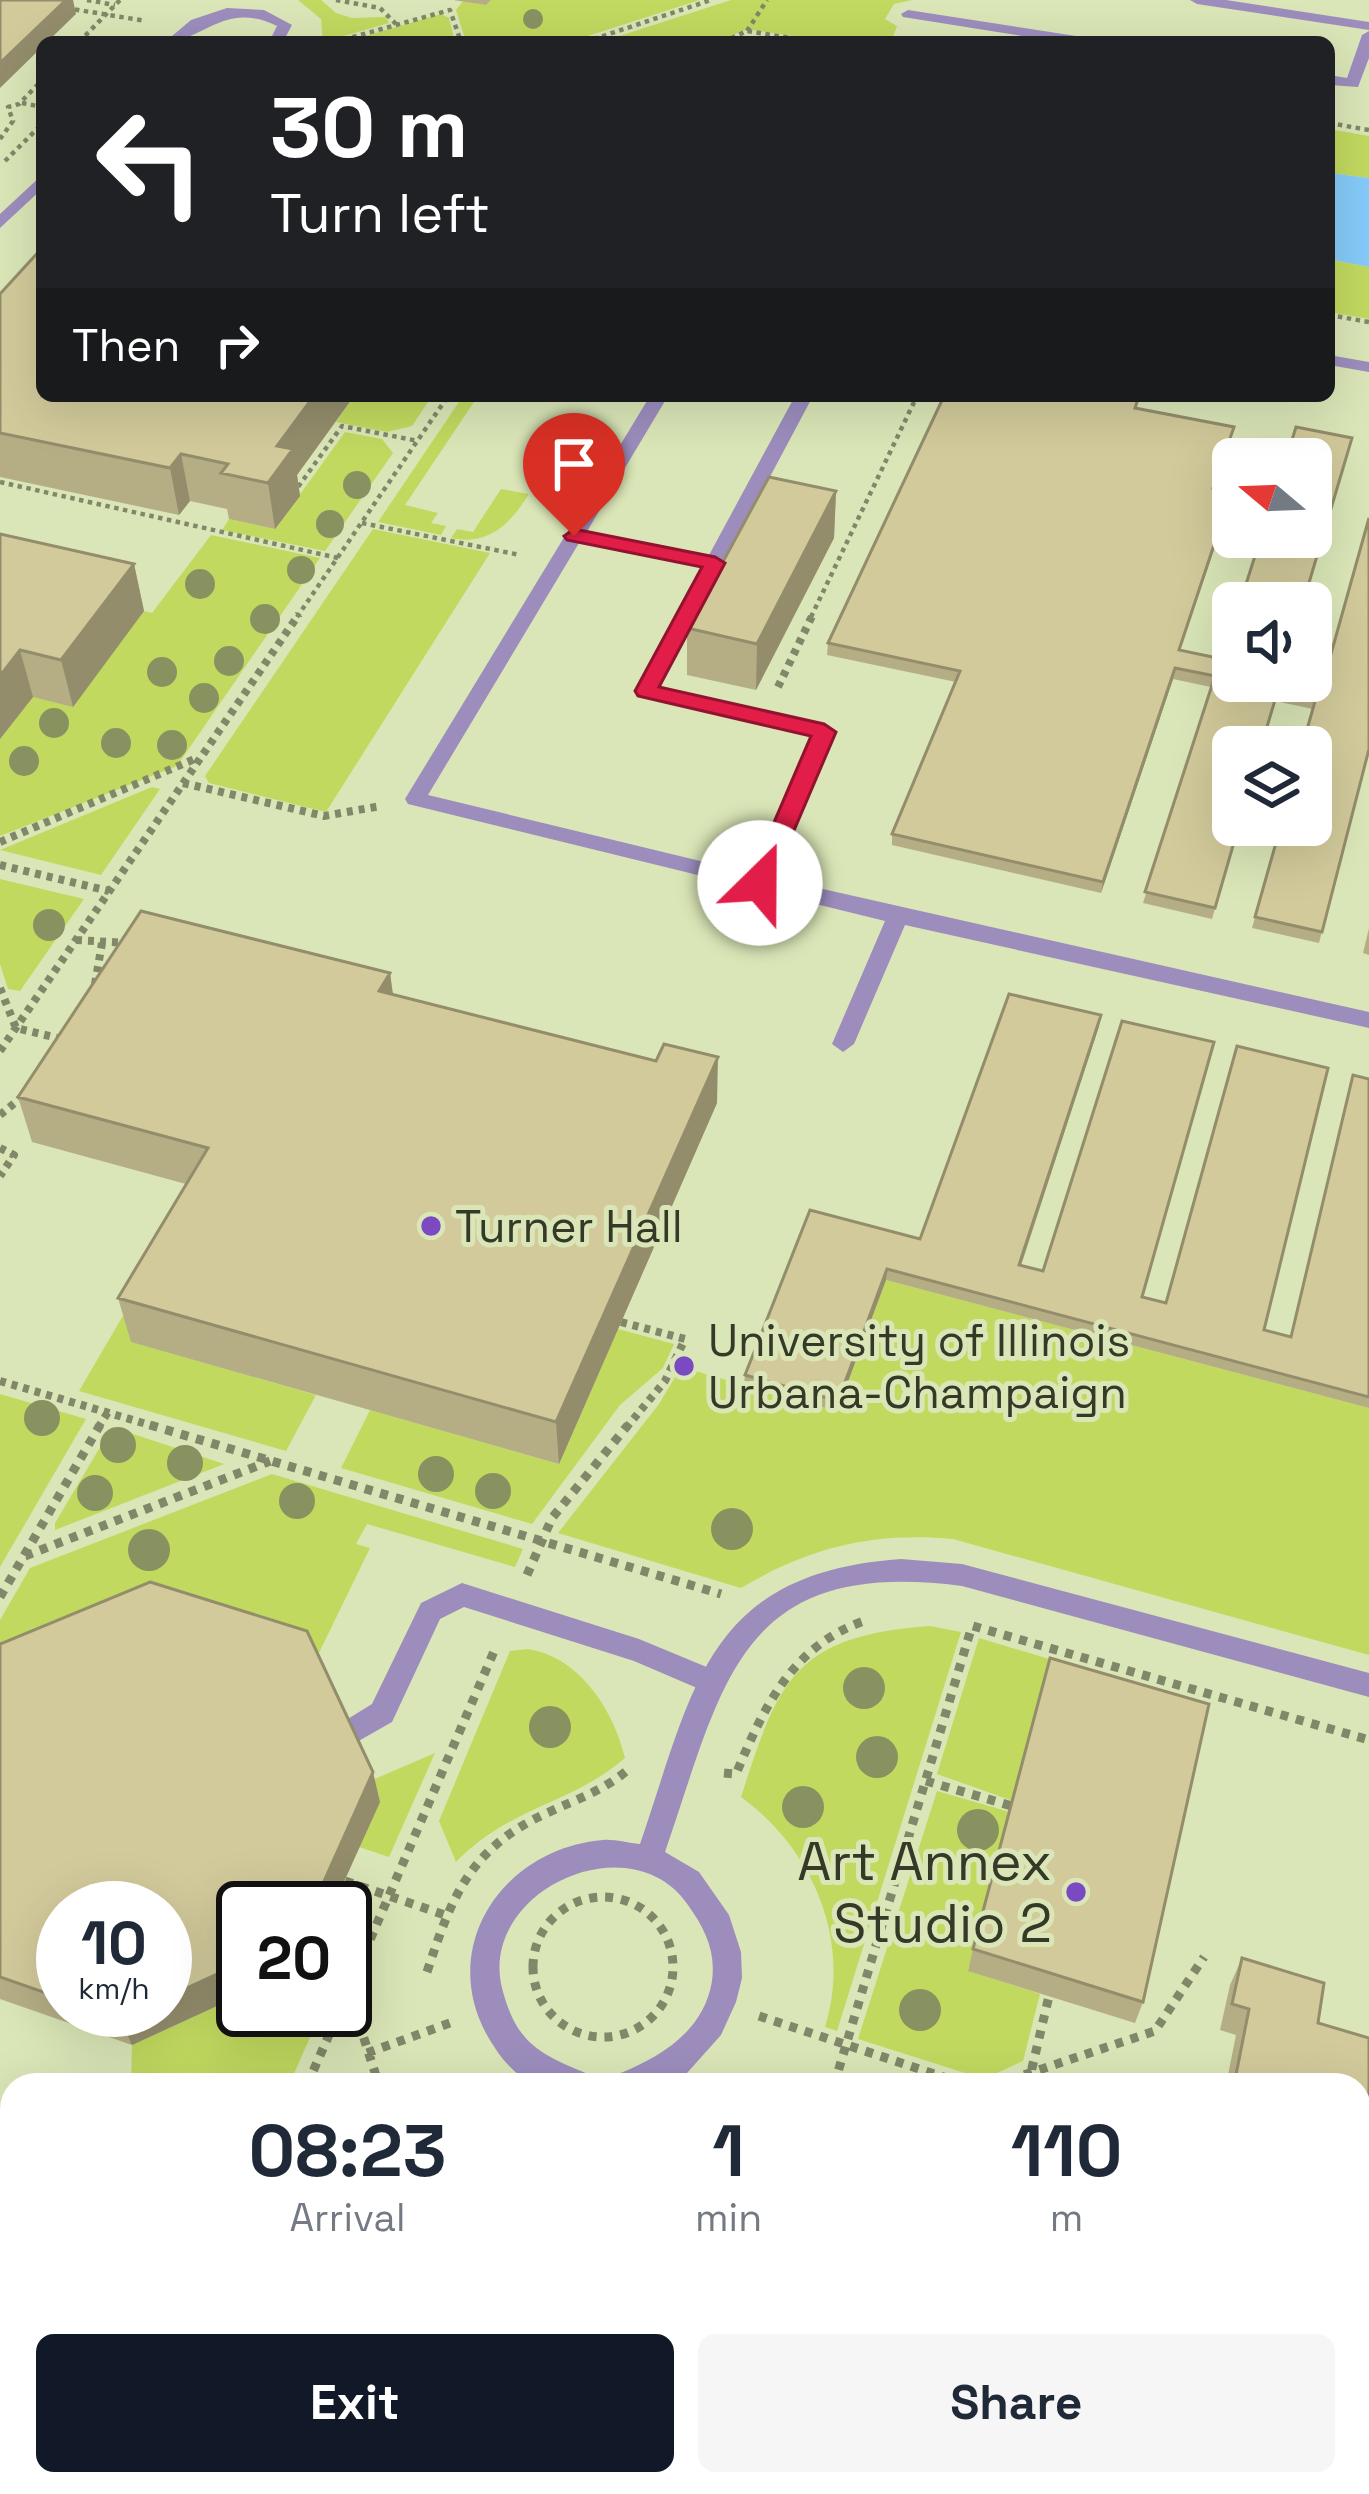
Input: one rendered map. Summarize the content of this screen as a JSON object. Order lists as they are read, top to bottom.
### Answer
{
  "places": ["Turner Hall", "University of Illinois Urbana-Champaign", "Art Annex Studio 2"],
  "north": "left",
  "page": {
    "turn": ["30 m", "Turn left"],
    "then": "Then",
    "speed": "10 km/h",
    "limit": "20",
    "eta": [
      "08:23",
      "Arrival",
      "1",
      "min",
      "110",
      "m"
    ],
    "buttons": ["Exit", "Share"]
  }
}
